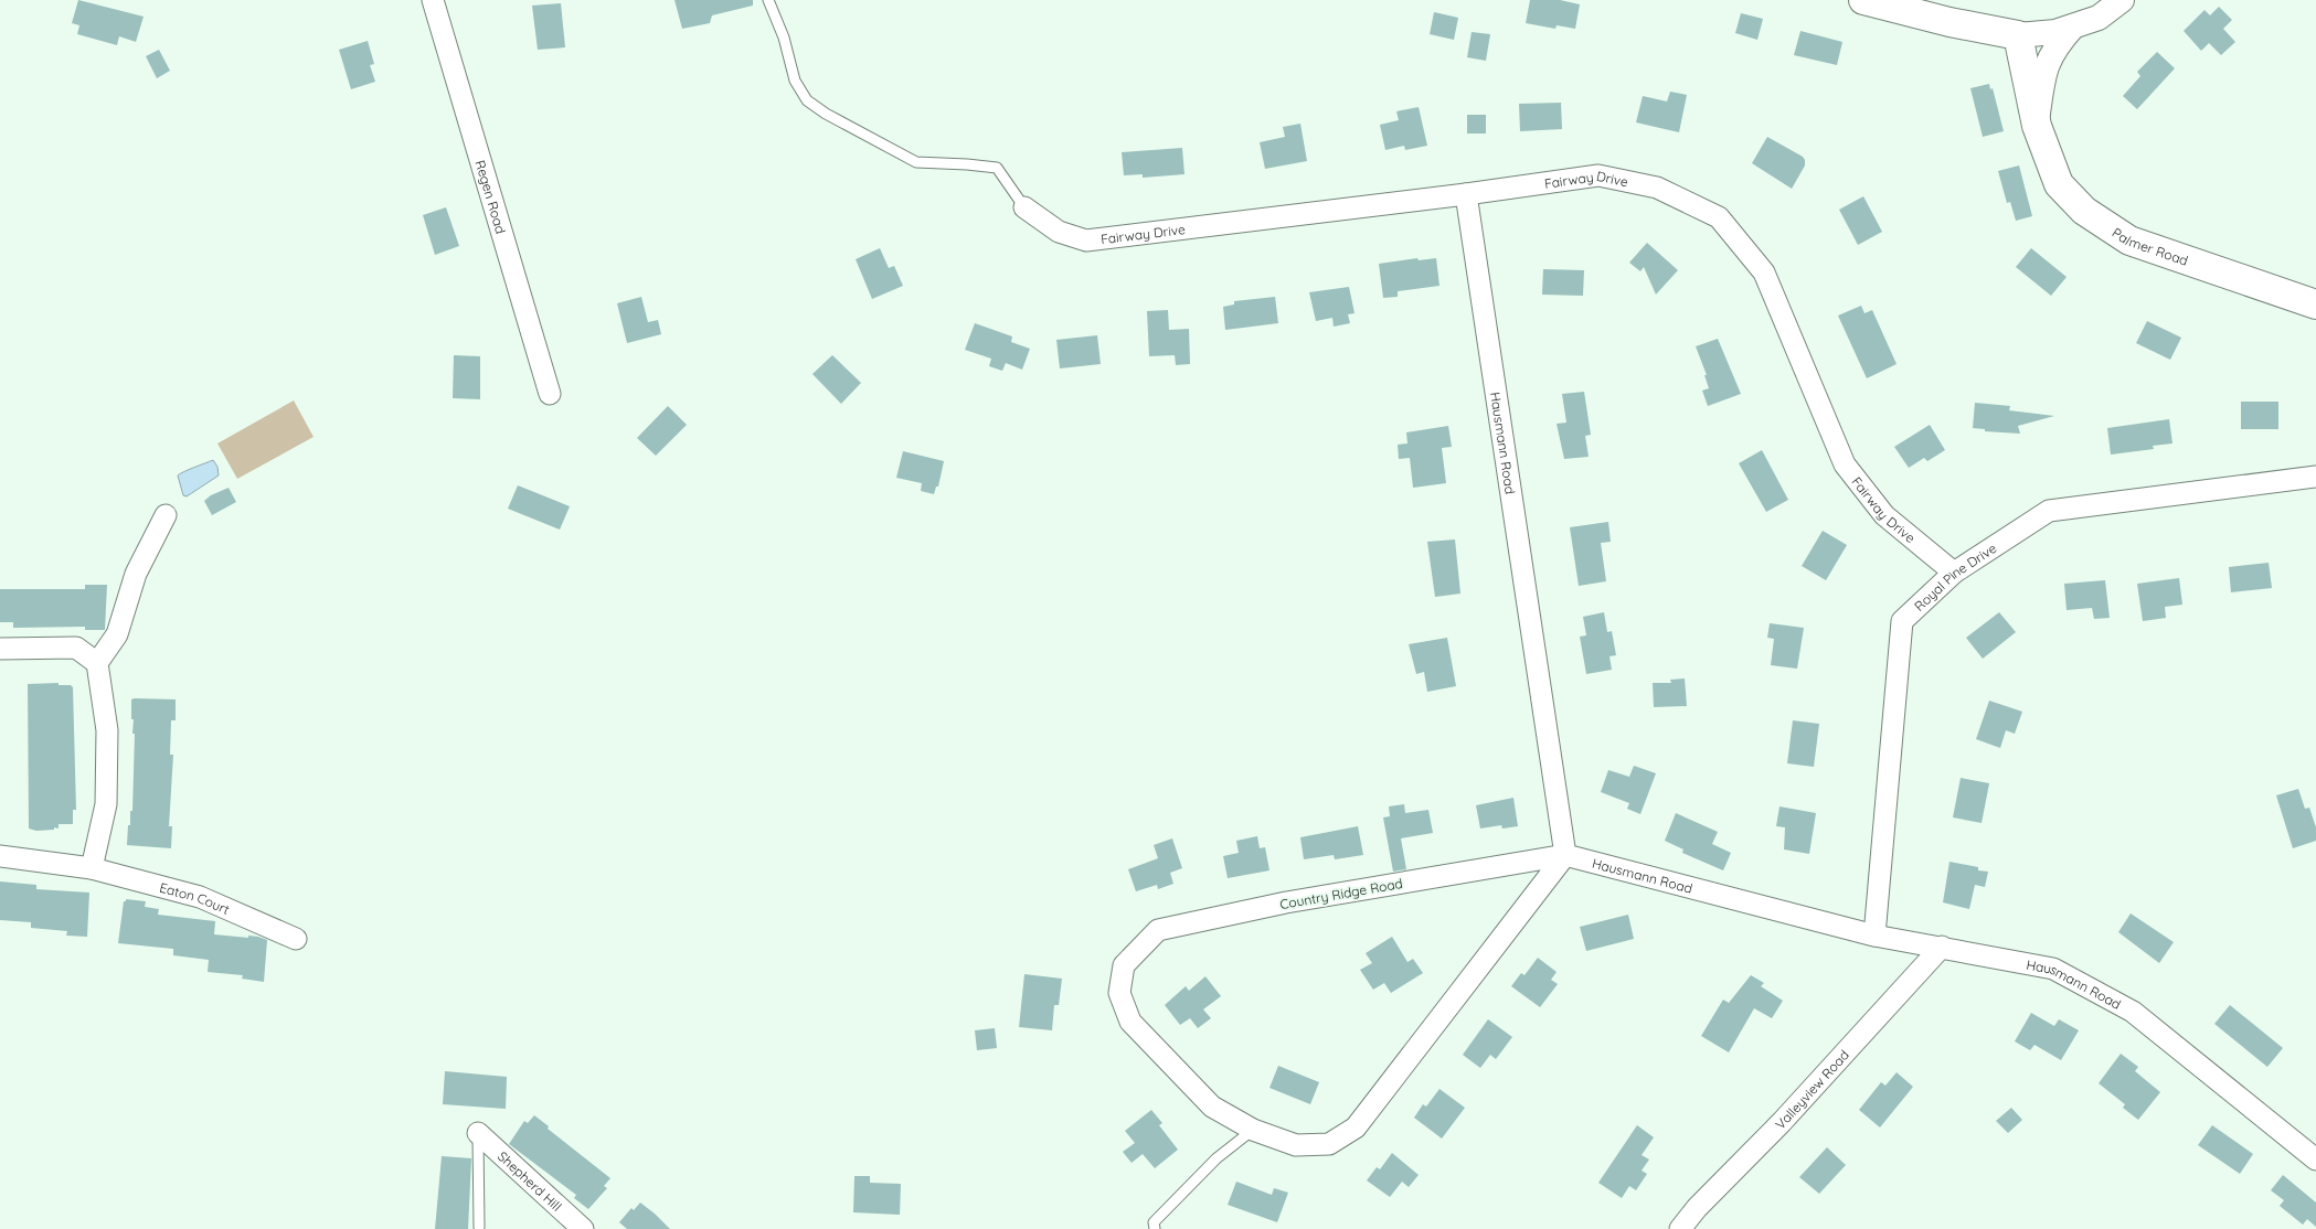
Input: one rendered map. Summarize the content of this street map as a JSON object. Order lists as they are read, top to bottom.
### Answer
{
  "streets": {
    "main road": ["Palmer Road"],
    "street": [
      "Fairway Drive",
      "Regen Road",
      "Hausmann Road",
      "Royal Pine Drive",
      "Country Ridge Road",
      "Eaton Court",
      "Valleyview Road",
      "Shepherd Hill"
    ]
  },
  "crossings": [
    ["Fairway Drive", "Hausmann Road"],
    ["Fairway Drive", "Royal Pine Drive"],
    ["Hausmann Road", "Royal Pine Drive"],
    ["Hausmann Road", "Country Ridge Road"],
    ["Hausmann Road", "Valleyview Road"]
  ]
}
